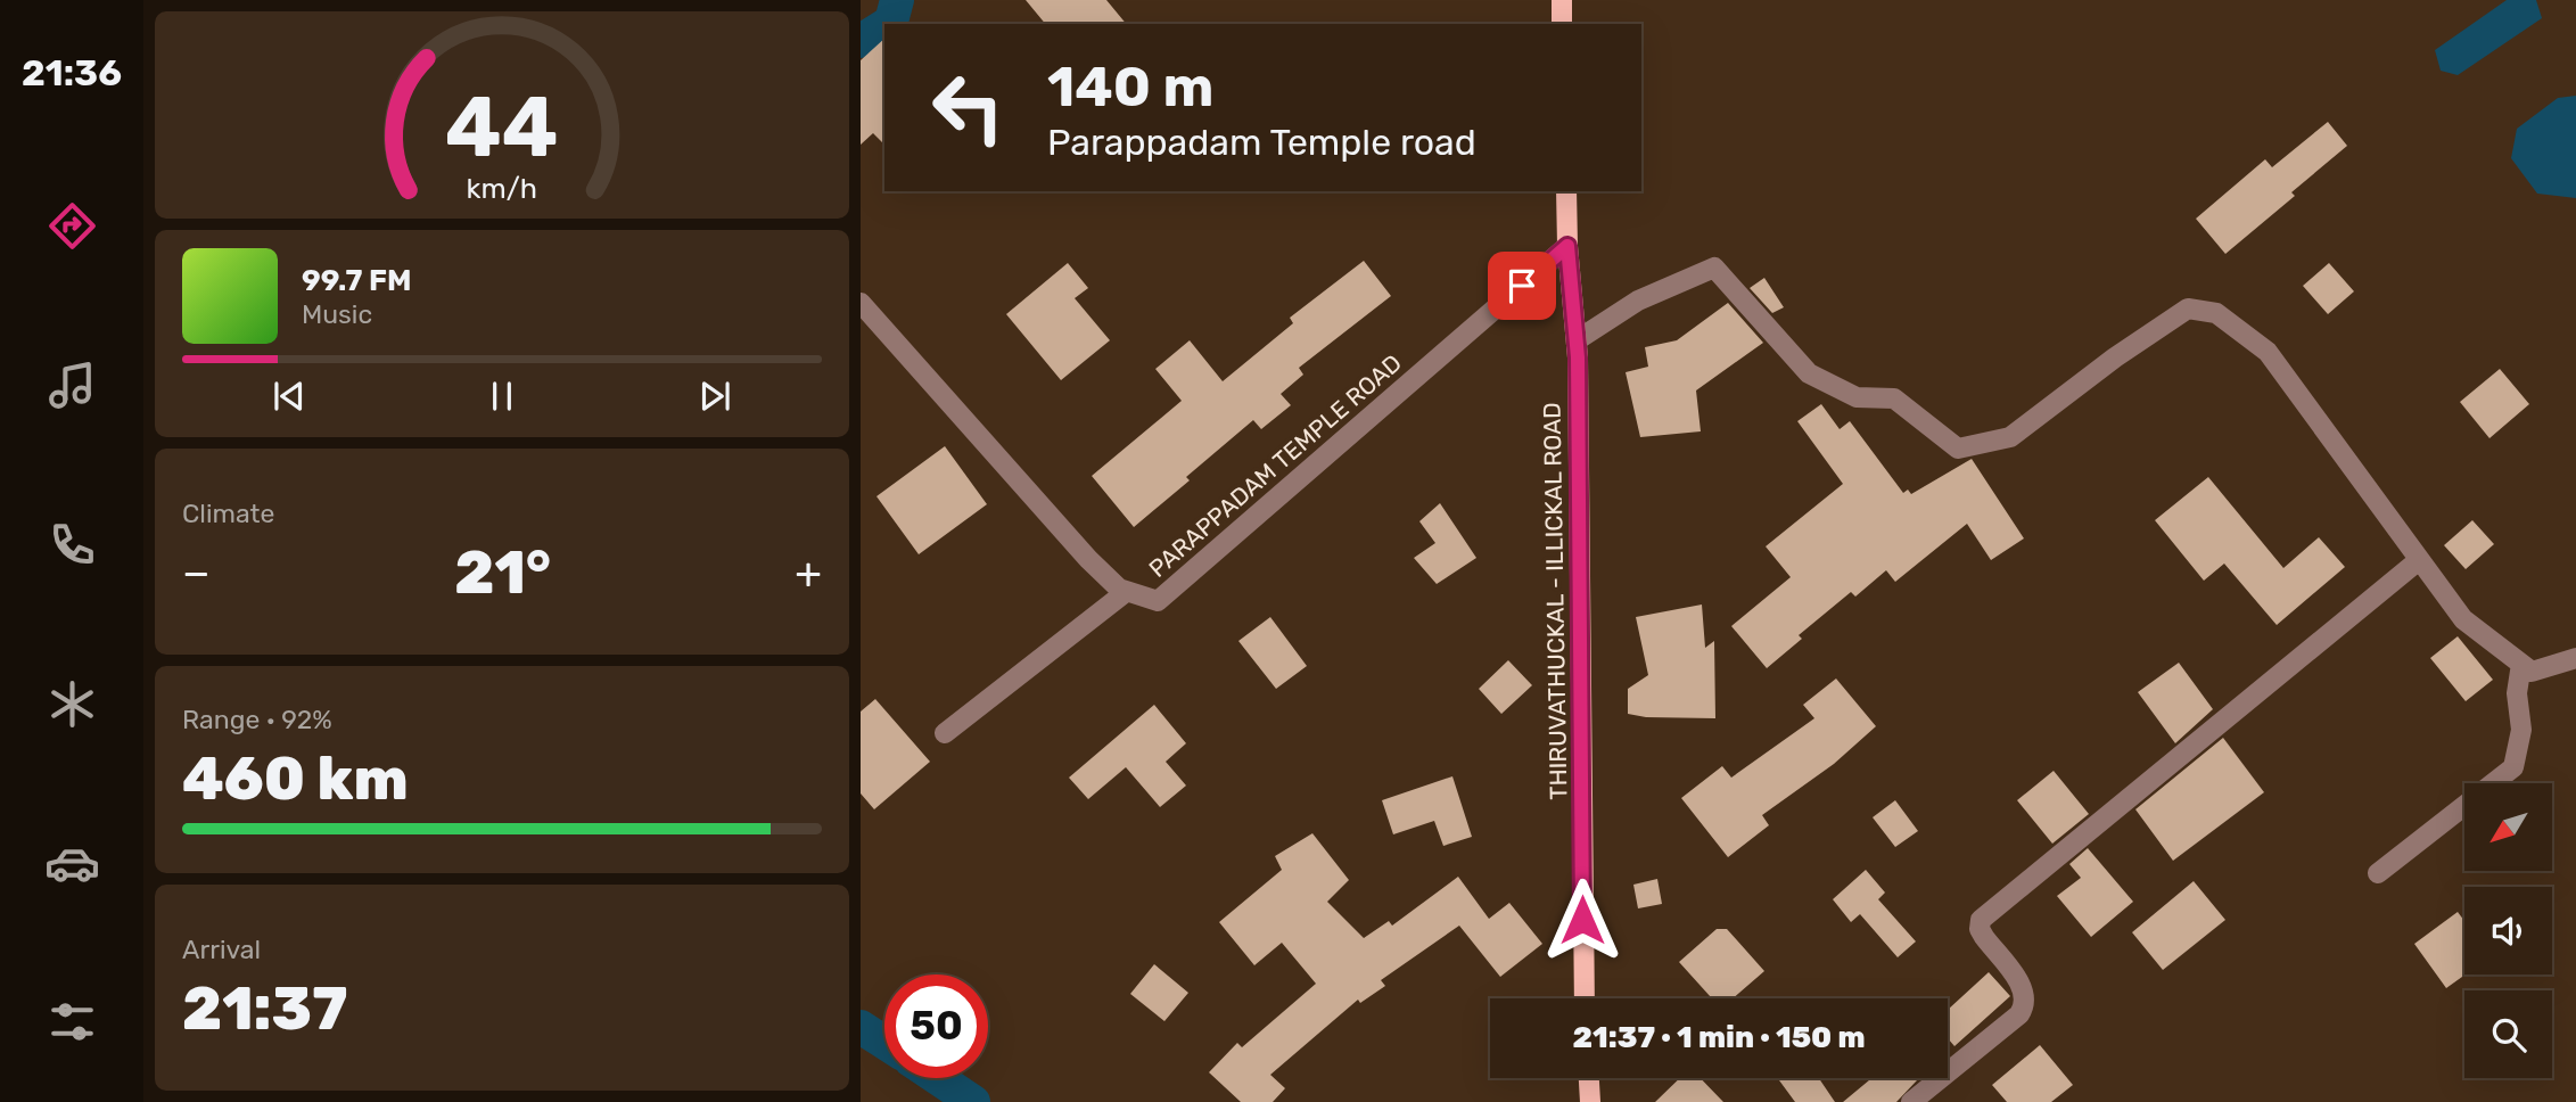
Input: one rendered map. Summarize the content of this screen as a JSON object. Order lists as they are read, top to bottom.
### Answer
{
  "streets": {
    "main road": ["THIRUVATHUCKAL - ILLICKAL ROAD"],
    "street": ["PARAPPADAM TEMPLE ROAD"]
  },
  "crossings": [
    ["PARAPPADAM TEMPLE ROAD", "THIRUVATHUCKAL - ILLICKAL ROAD"]
  ],
  "north": "bottom left",
  "page": {
    "tabs": "21:36",
    "turn": ["140 m", "Parappadam Temple road"],
    "song": ["99.7 FM", "Music"],
    "tile": [
      "Climate",
      ["Range · 92%", "460 km"],
      ["Arrival", "21:37"]
    ],
    "heat": ["−", "21°", "+"],
    "limit": "50",
    "trip": "21:37 · 1 min · 150 m",
    "gauge": ["44", "km/h"]
  }
}
